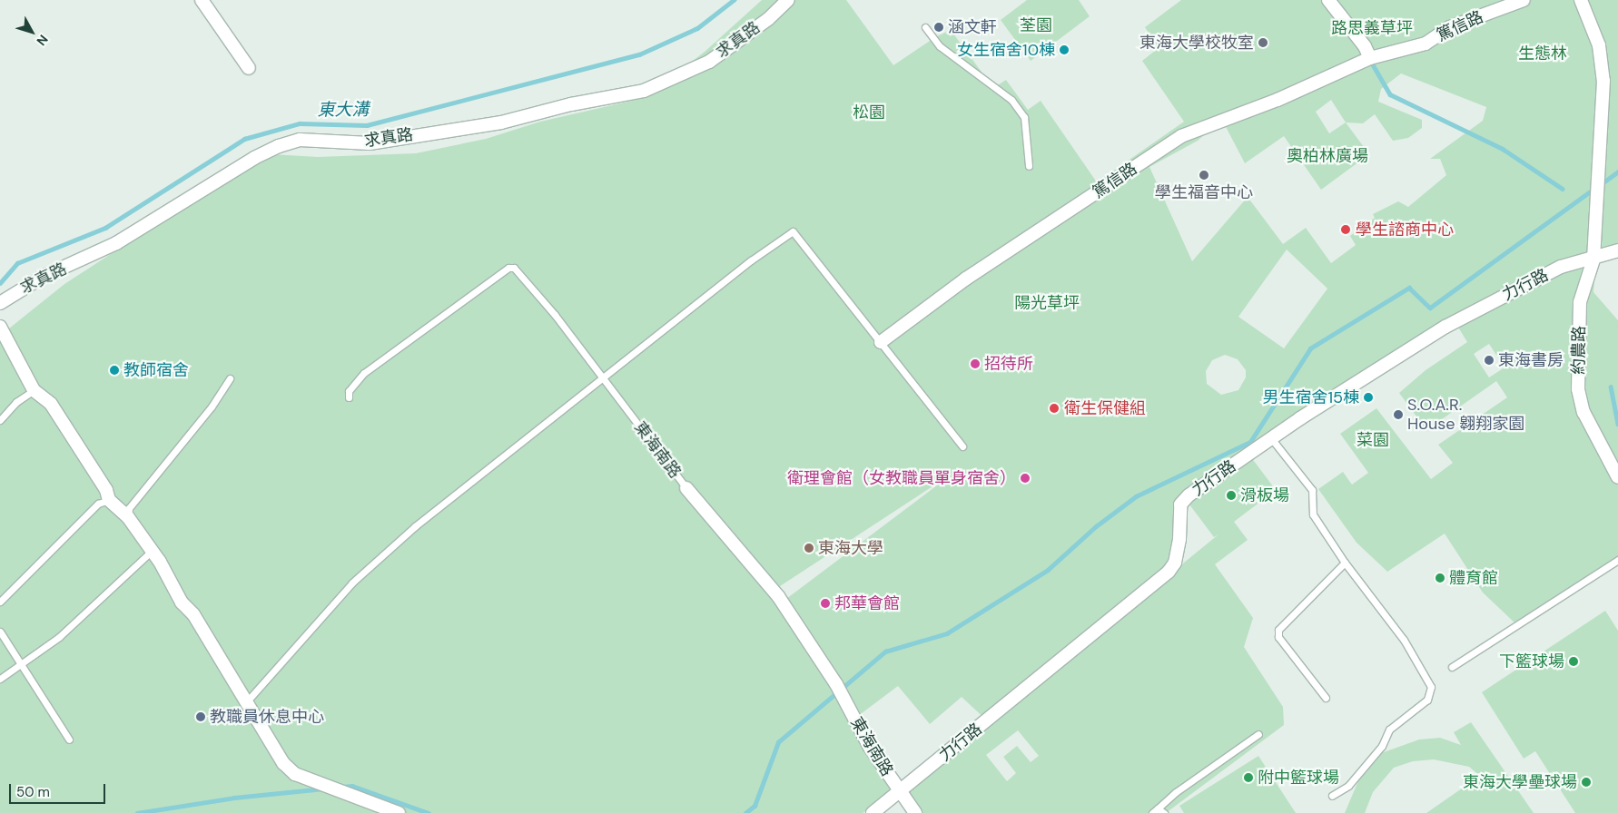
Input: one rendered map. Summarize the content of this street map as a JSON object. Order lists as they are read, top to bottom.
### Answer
{
  "streets": {
    "street": [
      "篤信路",
      "求真路",
      "力行路",
      "約農路",
      "東海南路"
    ]
  },
  "crossings": [
    ["力行路", "約農路"],
    ["力行路", "東海南路"]
  ],
  "water": ["東大溝"],
  "parks": [
    "荃園",
    "路思義草坪",
    "生態林",
    "松園",
    "奧柏林廣場",
    "陽光草坪",
    "菜園"
  ],
  "places": [
    "涵文軒",
    "東海大學校牧室",
    "女生宿舍10棟",
    "學生福音中心",
    "學生諮商中心",
    "東海書房",
    "招待所",
    "教師宿舍",
    "男生宿舍15棟",
    "衛生保健組",
    "S.O.A.R. House 翱翔家園",
    "衛理會館（女教職員單身宿舍）",
    "滑板場",
    "東海大學",
    "體育館",
    "邦華會館",
    "下籃球場",
    "教職員休息中心",
    "附中籃球場",
    "東海大學壘球場"
  ],
  "scale_bar": "50 m",
  "north": "bottom right"
}
